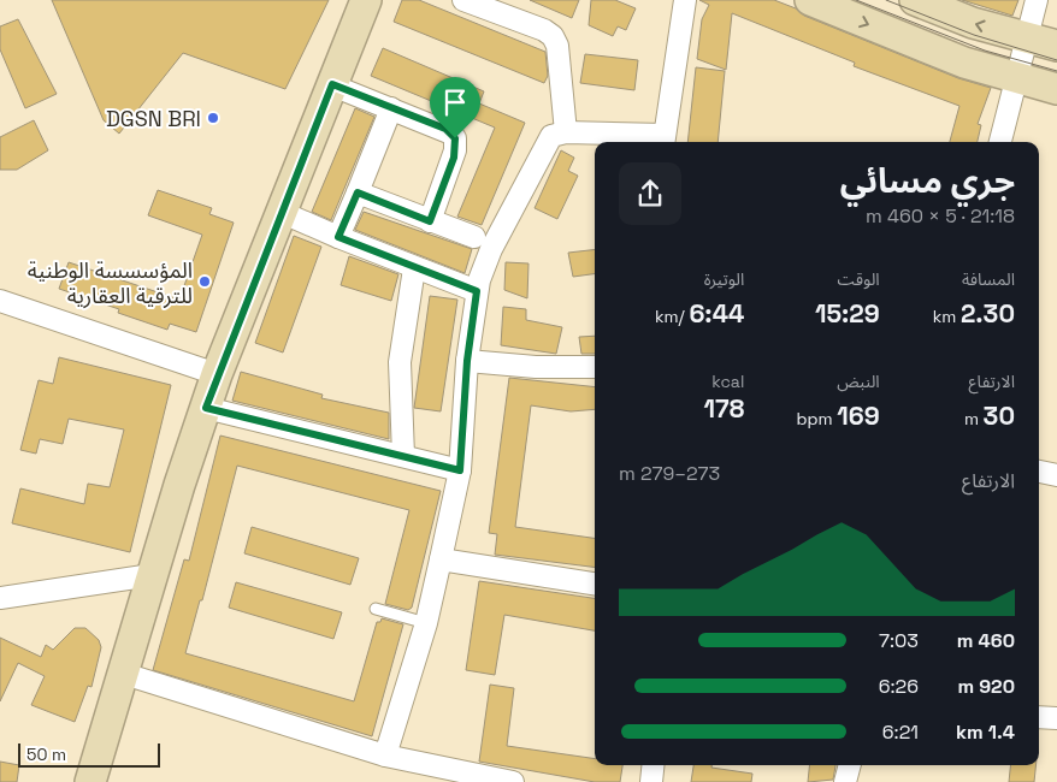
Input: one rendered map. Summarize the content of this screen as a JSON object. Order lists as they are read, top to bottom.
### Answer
{
  "places": ["DGSN BRI", "المؤسسسة الوطنية للترقية العقارية"],
  "scale_bar": "50 m",
  "page": {
    "heading": ["جري مسائي", "21:18 · 5 × 460 m"],
    "stats": [
      ["المسافة", "2.30 km"],
      ["الوقت", "15:29"],
      ["الوتيرة", "6:44 /km"],
      ["الارتفاع", "30 m"],
      ["النبض", "169 bpm"],
      ["kcal", "178"]
    ],
    "chart": ["الارتفاع", "273–279 m"],
    "list": [
      {
        "name": "460 m",
        "note": "7:03"
      },
      {
        "name": "920 m",
        "note": "6:26"
      },
      {
        "name": "1.4 km",
        "note": "6:21"
      }
    ],
    "scale": "50 m"
  }
}
